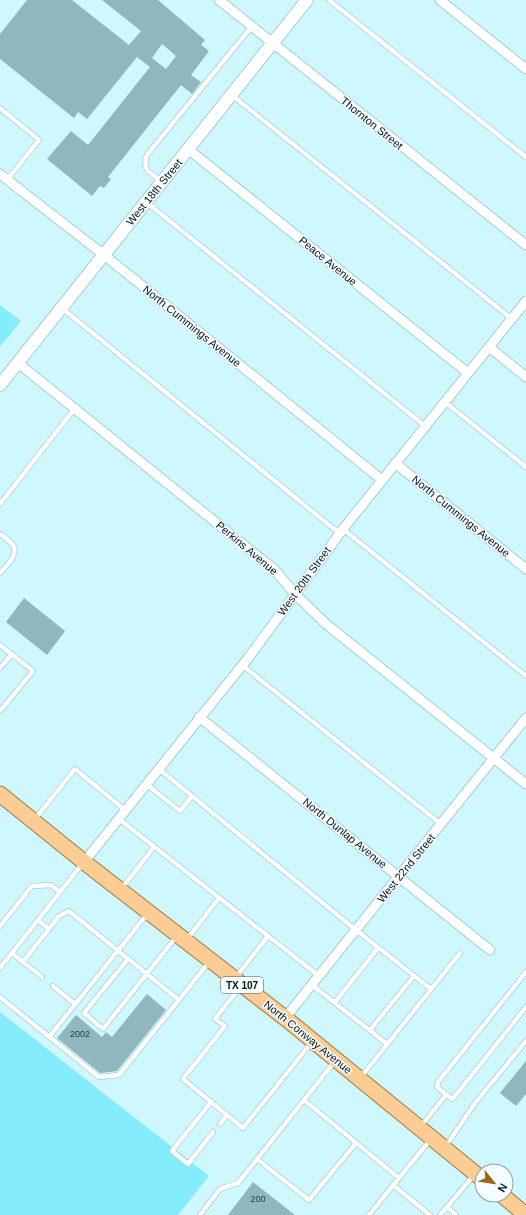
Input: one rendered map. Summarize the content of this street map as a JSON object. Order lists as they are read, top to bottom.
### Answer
{
  "streets": {
    "main road": ["TX 107", "North Conway Avenue"],
    "street": [
      "Thornton Street",
      "West 18th Street",
      "Peace Avenue",
      "North Cummings Avenue",
      "Perkins Avenue",
      "West 20th Street",
      "North Dunlap Avenue",
      "West 22nd Street"
    ]
  },
  "crossings": [
    ["Thornton Street", "West 18th Street"],
    ["West 18th Street", "Peace Avenue"],
    ["West 18th Street", "North Cummings Avenue"],
    ["West 18th Street", "Perkins Avenue"],
    ["Peace Avenue", "West 20th Street"],
    ["North Cummings Avenue", "West 20th Street"],
    ["Perkins Avenue", "West 20th Street"],
    ["Perkins Avenue", "West 22nd Street"],
    ["West 20th Street", "North Dunlap Avenue"],
    ["West 20th Street", "North Conway Avenue"],
    ["North Dunlap Avenue", "West 22nd Street"],
    ["West 22nd Street", "North Conway Avenue"]
  ],
  "house_numbers": ["2002", "200"],
  "north": "bottom right"
}
